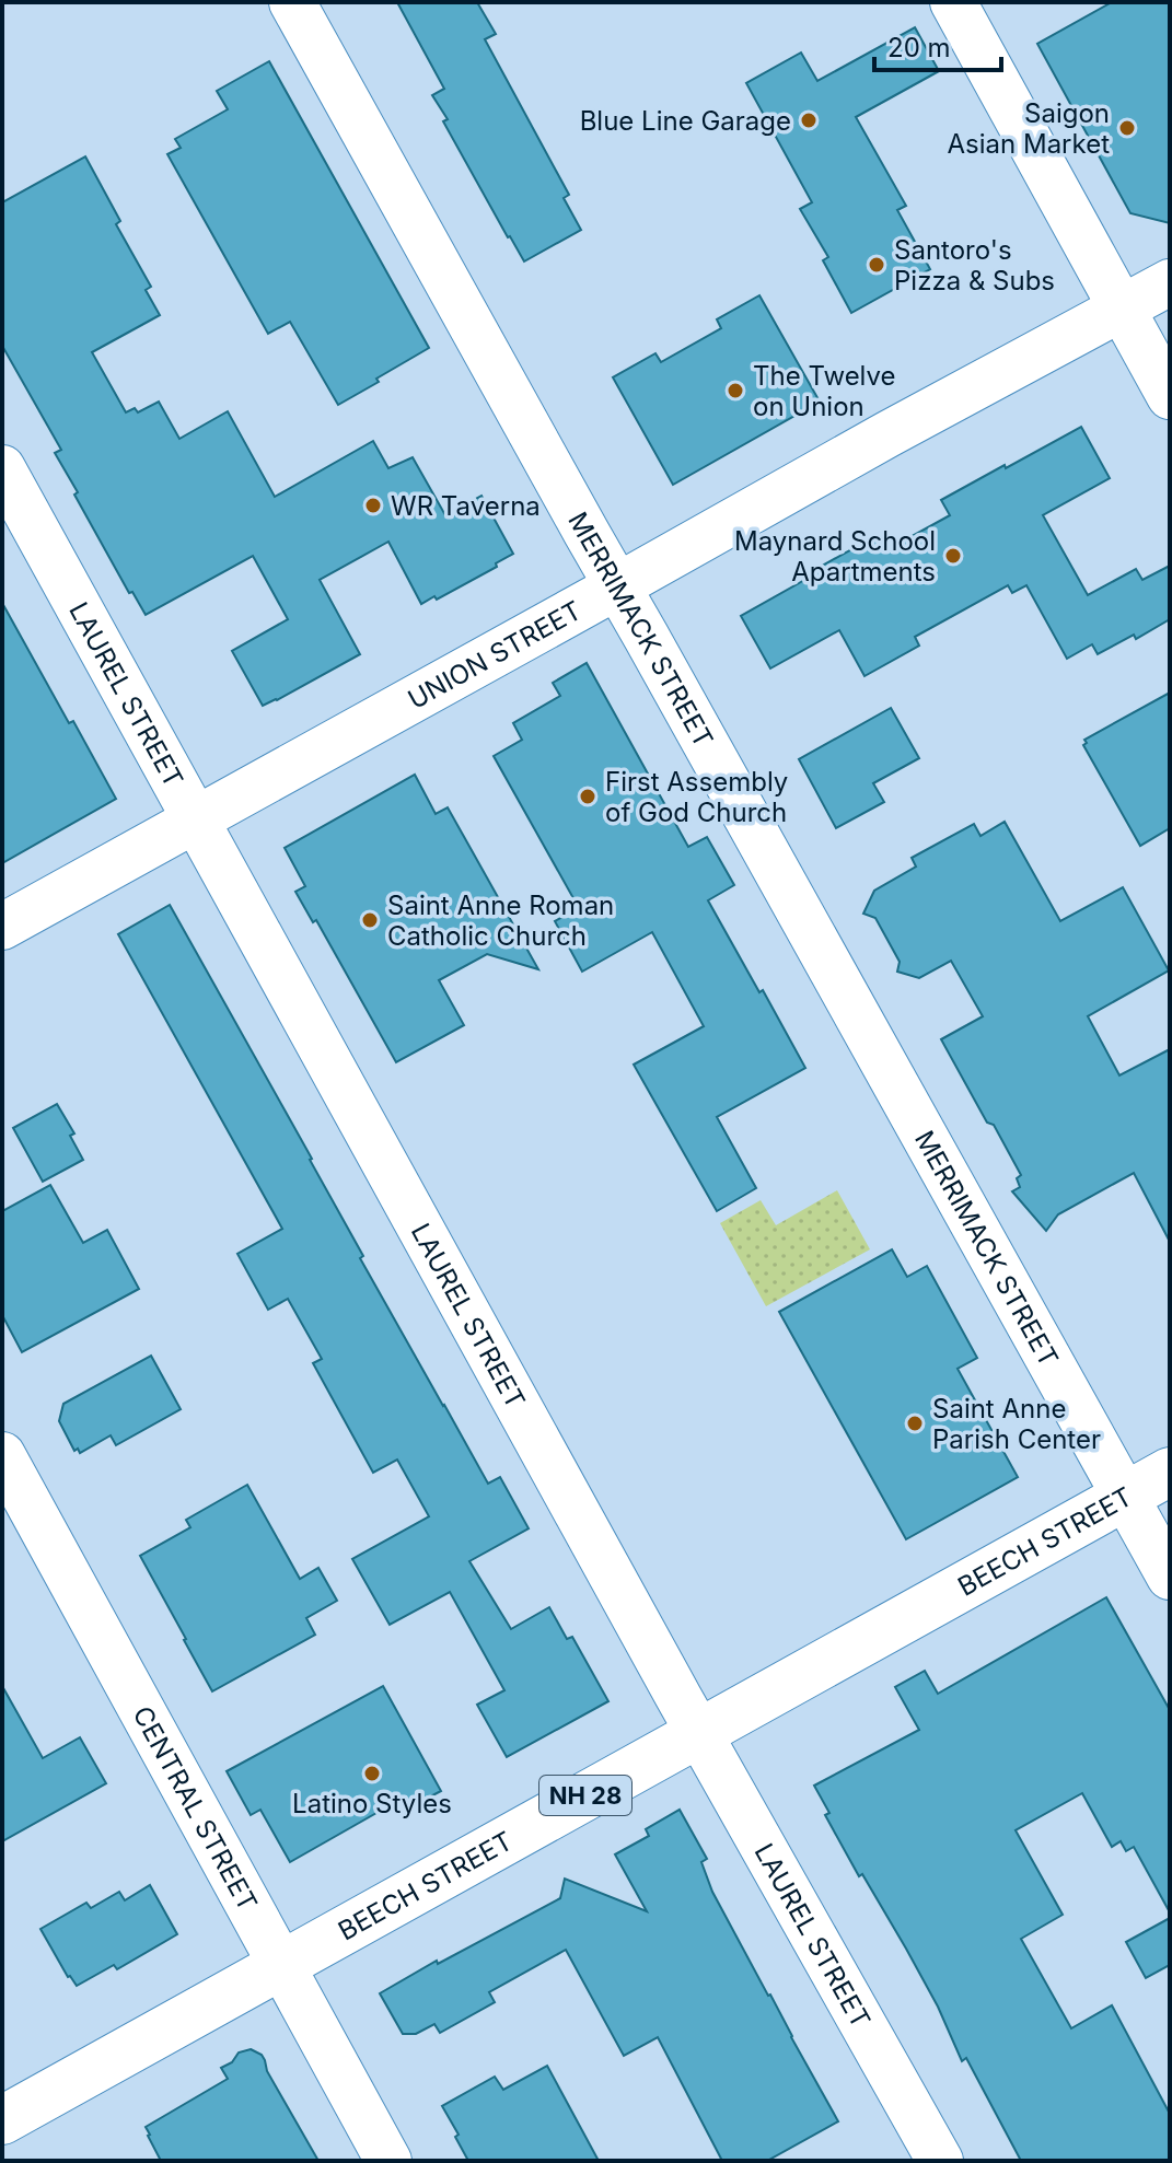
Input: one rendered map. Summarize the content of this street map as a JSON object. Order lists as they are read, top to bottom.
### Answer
{
  "streets": {
    "main road": ["BEECH STREET", "NH 28"],
    "street": [
      "MERRIMACK STREET",
      "UNION STREET",
      "LAUREL STREET",
      "CENTRAL STREET"
    ]
  },
  "crossings": [
    ["MERRIMACK STREET", "UNION STREET"],
    ["MERRIMACK STREET", "BEECH STREET"],
    ["UNION STREET", "LAUREL STREET"],
    ["LAUREL STREET", "BEECH STREET"],
    ["BEECH STREET", "CENTRAL STREET"]
  ],
  "places": [
    "Blue Line Garage",
    "Saigon Asian Market",
    "Santoro's Pizza & Subs",
    "The Twelve on Union",
    "WR Taverna",
    "Maynard School Apartments",
    "First Assembly of God Church",
    "Saint Anne Roman Catholic Church",
    "Saint Anne Parish Center",
    "Latino Styles"
  ],
  "scale_bar": "20 m"
}
